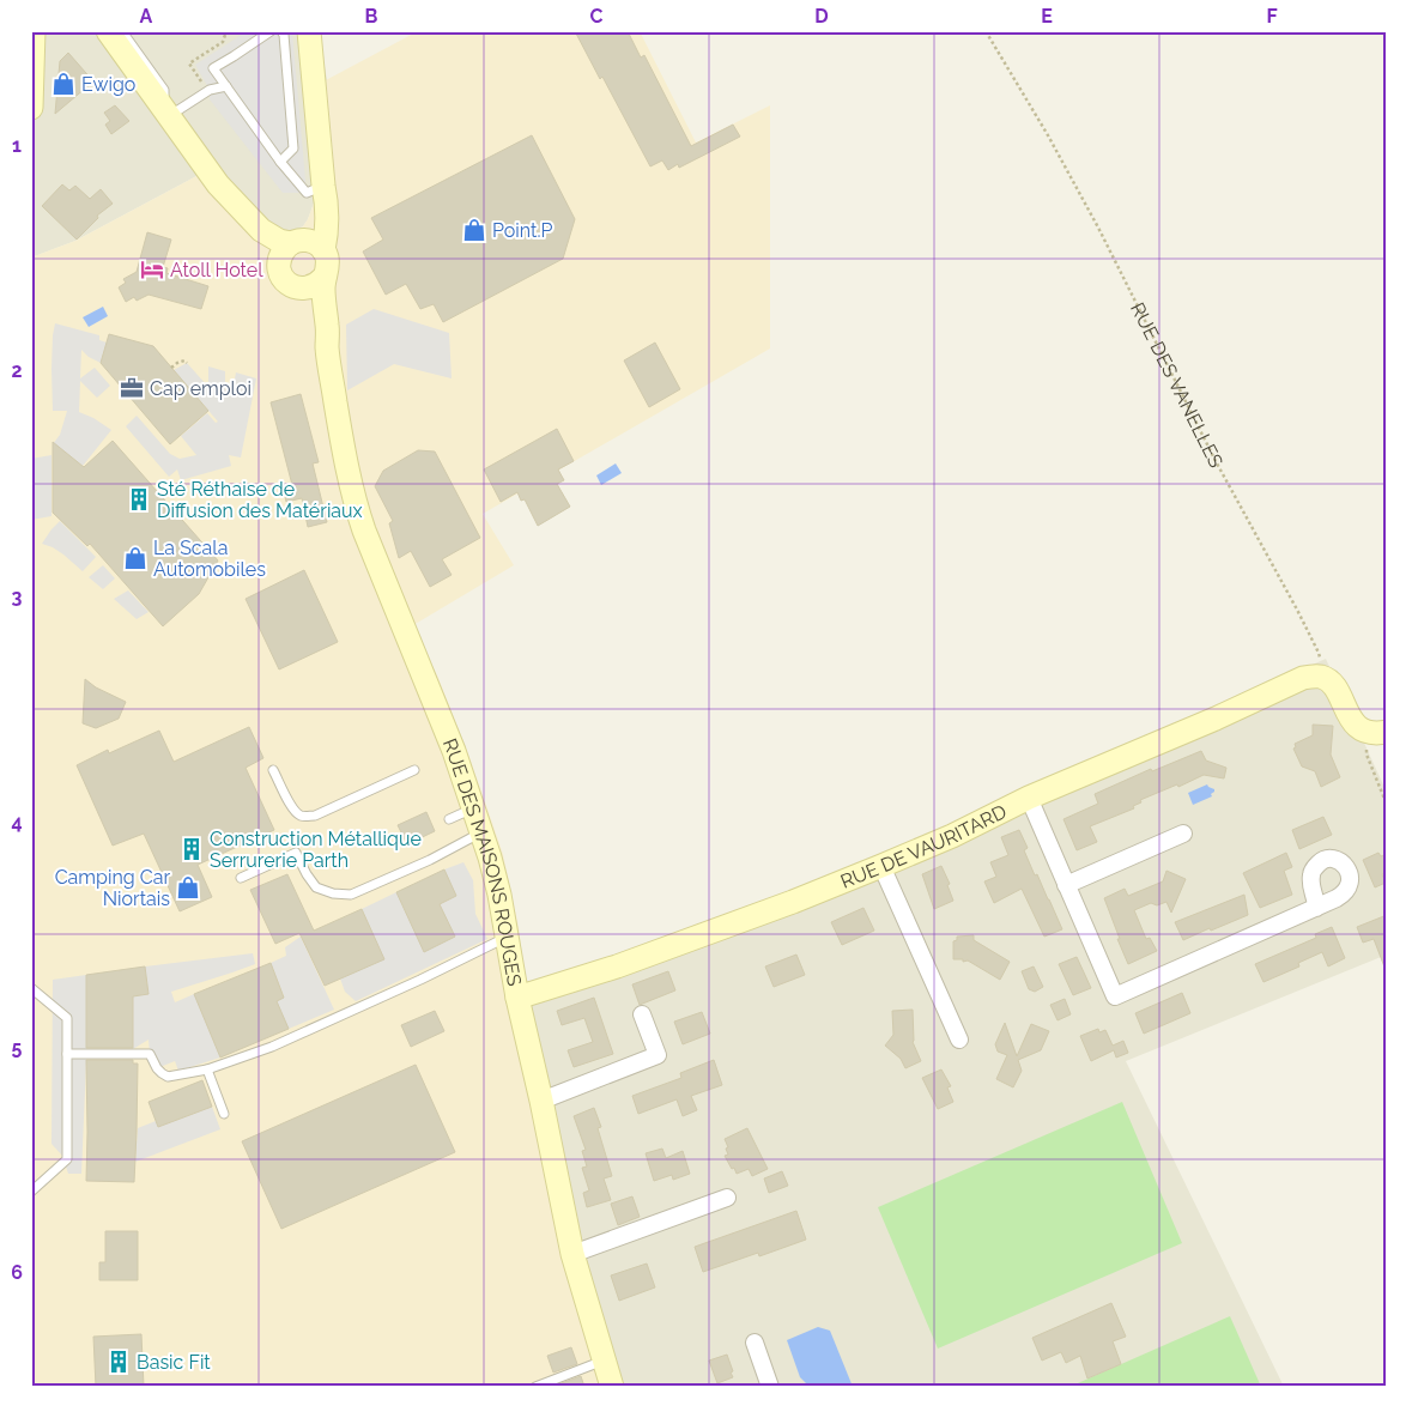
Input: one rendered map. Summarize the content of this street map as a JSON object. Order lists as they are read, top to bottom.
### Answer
{
  "streets": {
    "street": ["RUE DE VAURITARD", "RUE DES MAISONS ROUGES"],
    "path": ["RUE DES VANELLES"]
  },
  "crossings": [
    ["RUE DES VANELLES", "RUE DE VAURITARD"],
    ["RUE DE VAURITARD", "RUE DES MAISONS ROUGES"]
  ],
  "places": {
    "shop": [
      "Ewigo",
      "Point.P",
      "La Scala Automobiles",
      "Camping Car Niortais"
    ],
    "hotel": ["Atoll Hotel"],
    "office": ["Cap emploi"],
    "building": ["Sté Réthaise de Diffusion des Matériaux", "Construction Métallique Serrurerie Parth", "Basic Fit"]
  },
  "grid": {
    "columns": [
      "A",
      "B",
      "C",
      "D",
      "E",
      "F"
    ],
    "rows": [
      "1",
      "2",
      "3",
      "4",
      "5",
      "6"
    ]
  }
}
